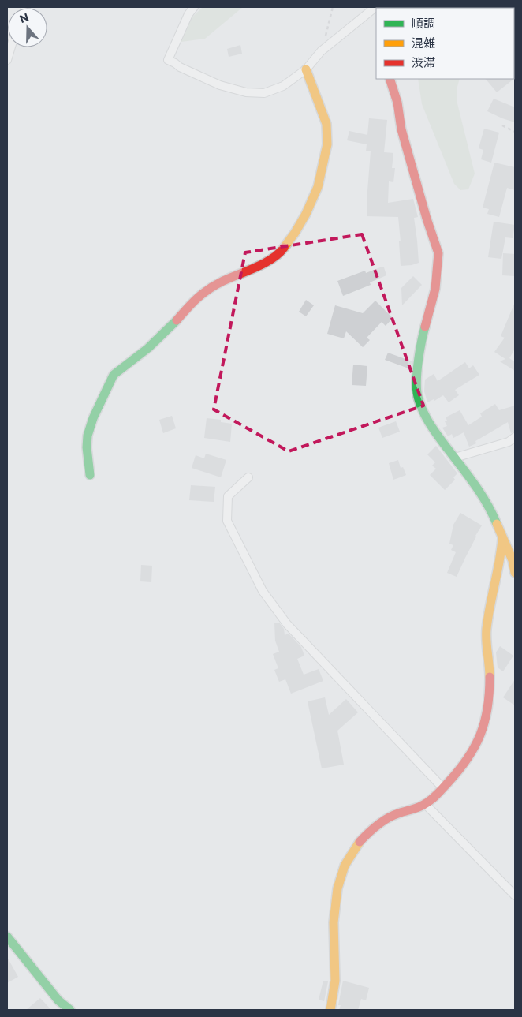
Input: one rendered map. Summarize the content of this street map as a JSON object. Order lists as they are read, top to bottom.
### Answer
{
  "legend": ["順調", "混雑", "渋滞"],
  "north": "top"
}
